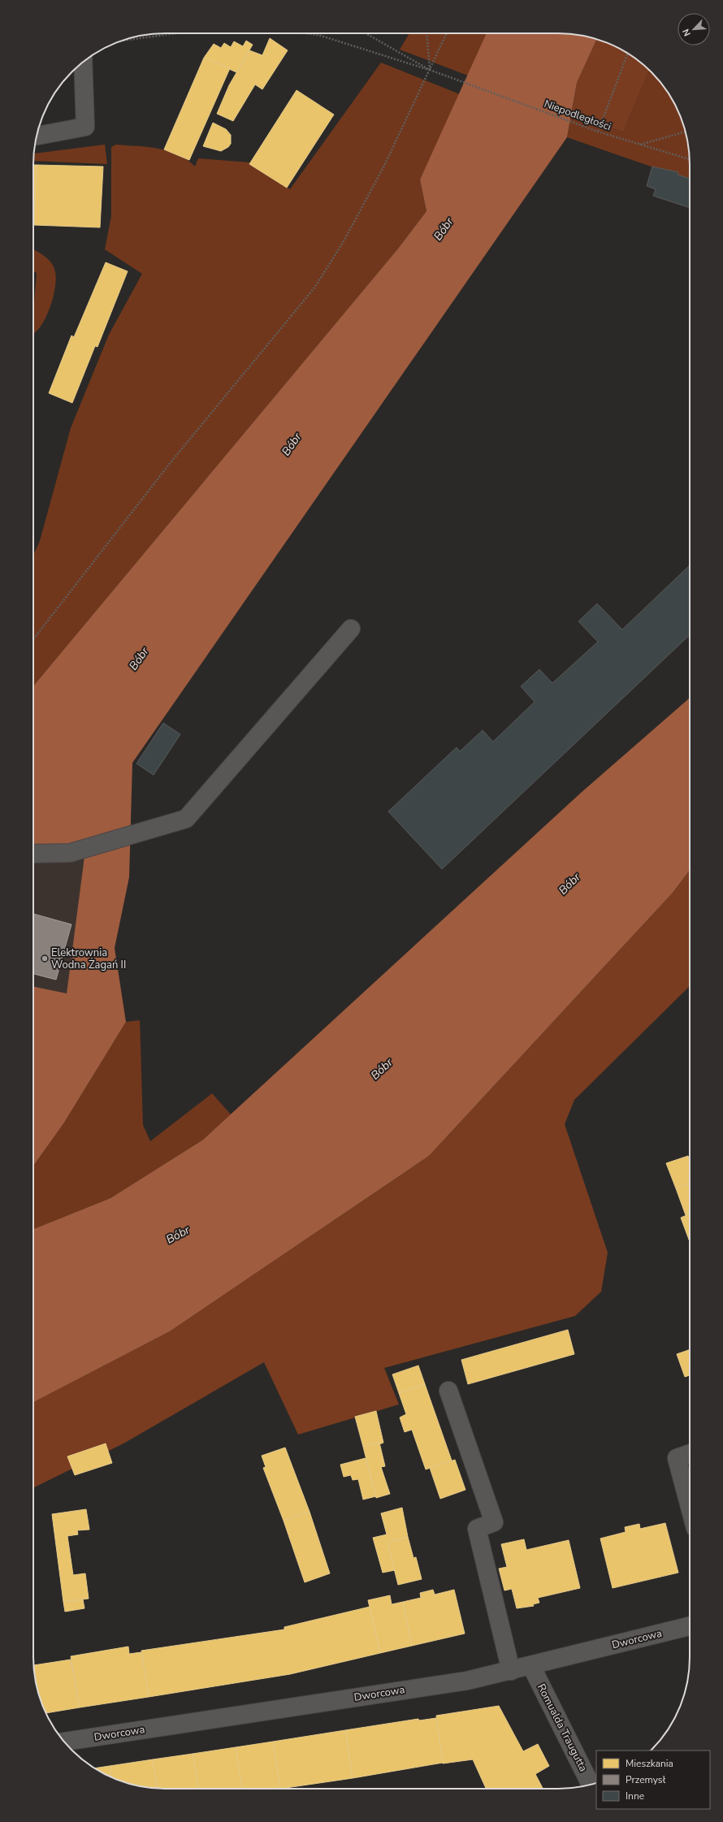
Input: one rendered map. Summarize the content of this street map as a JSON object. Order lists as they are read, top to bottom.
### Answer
{
  "streets": {
    "street": ["Dworcowa", "Romualda Traugutta"],
    "path": ["Niepodległości"]
  },
  "crossings": [
    ["Dworcowa", "Romualda Traugutta"]
  ],
  "water": ["Bóbr"],
  "places": ["Elektrownia Wodna Żagań II"],
  "legend": ["Mieszkania", "Przemysł", "Inne"],
  "north": "bottom left"
}
